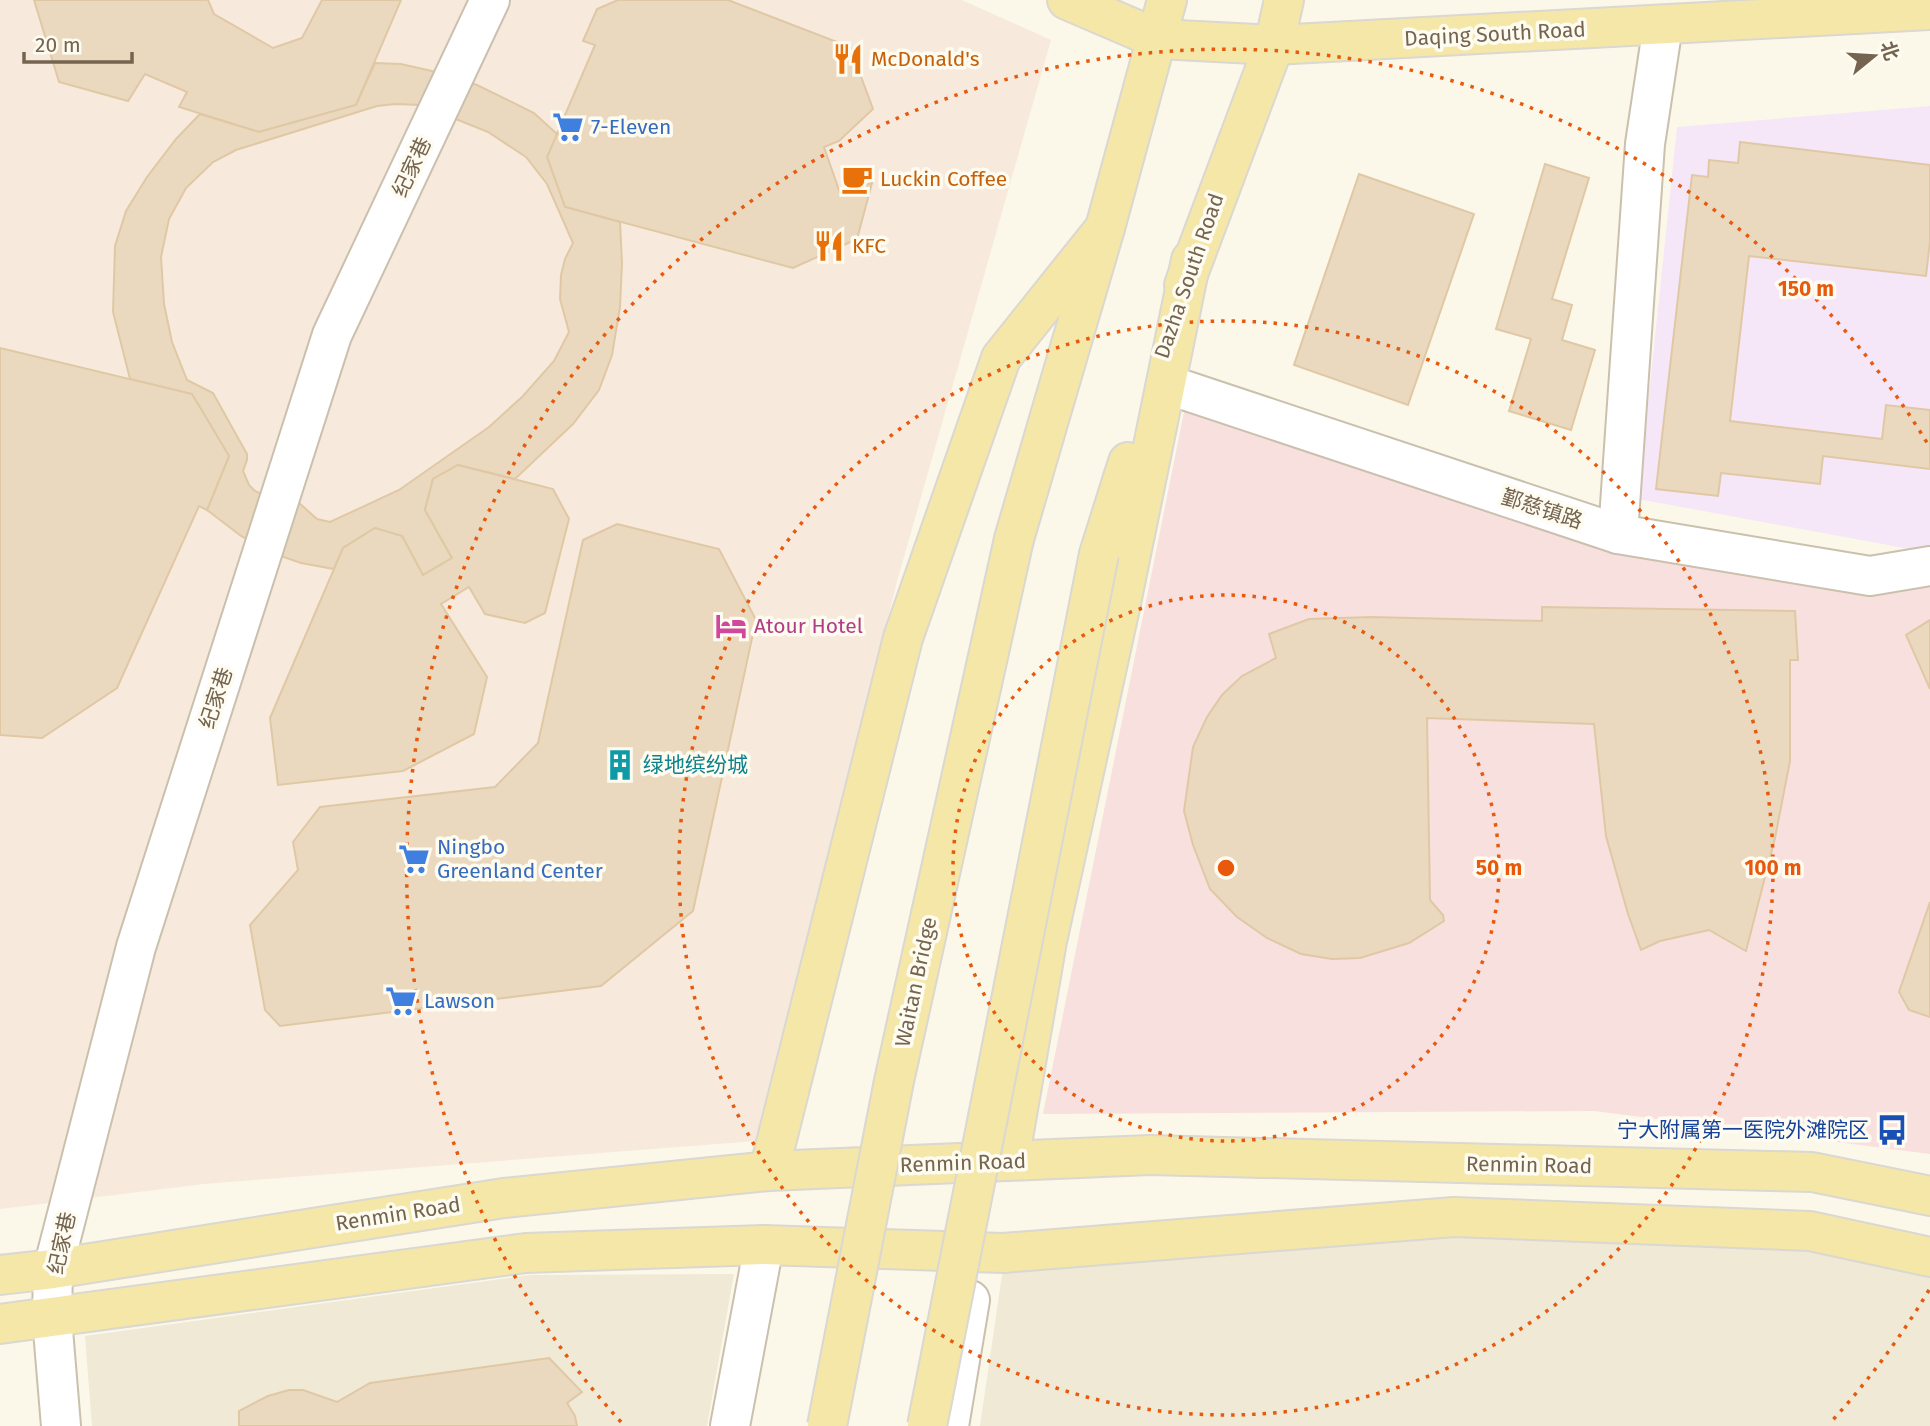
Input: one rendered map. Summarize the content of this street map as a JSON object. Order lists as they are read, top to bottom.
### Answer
{
  "streets": {
    "main road": [
      "Daqing South Road",
      "Dazha South Road",
      "Waitan Bridge",
      "Renmin Road"
    ],
    "street": ["纪家巷", "鄞慈镇路"]
  },
  "crossings": [
    ["Daqing South Road", "Dazha South Road"],
    ["纪家巷", "Renmin Road"]
  ],
  "places": {
    "restaurant": ["McDonald's", "KFC"],
    "supermarket": ["7-Eleven", "Ningbo Greenland Center", "Lawson"],
    "cafe": ["Luckin Coffee"],
    "hotel": ["Atour Hotel"],
    "building": ["绿地缤纷城"],
    "bus stop": ["宁大附属第一医院外滩院区"]
  },
  "scale_bar": "20 m",
  "north": "right",
  "rings": ["150 m", "50 m", "100 m"]
}
